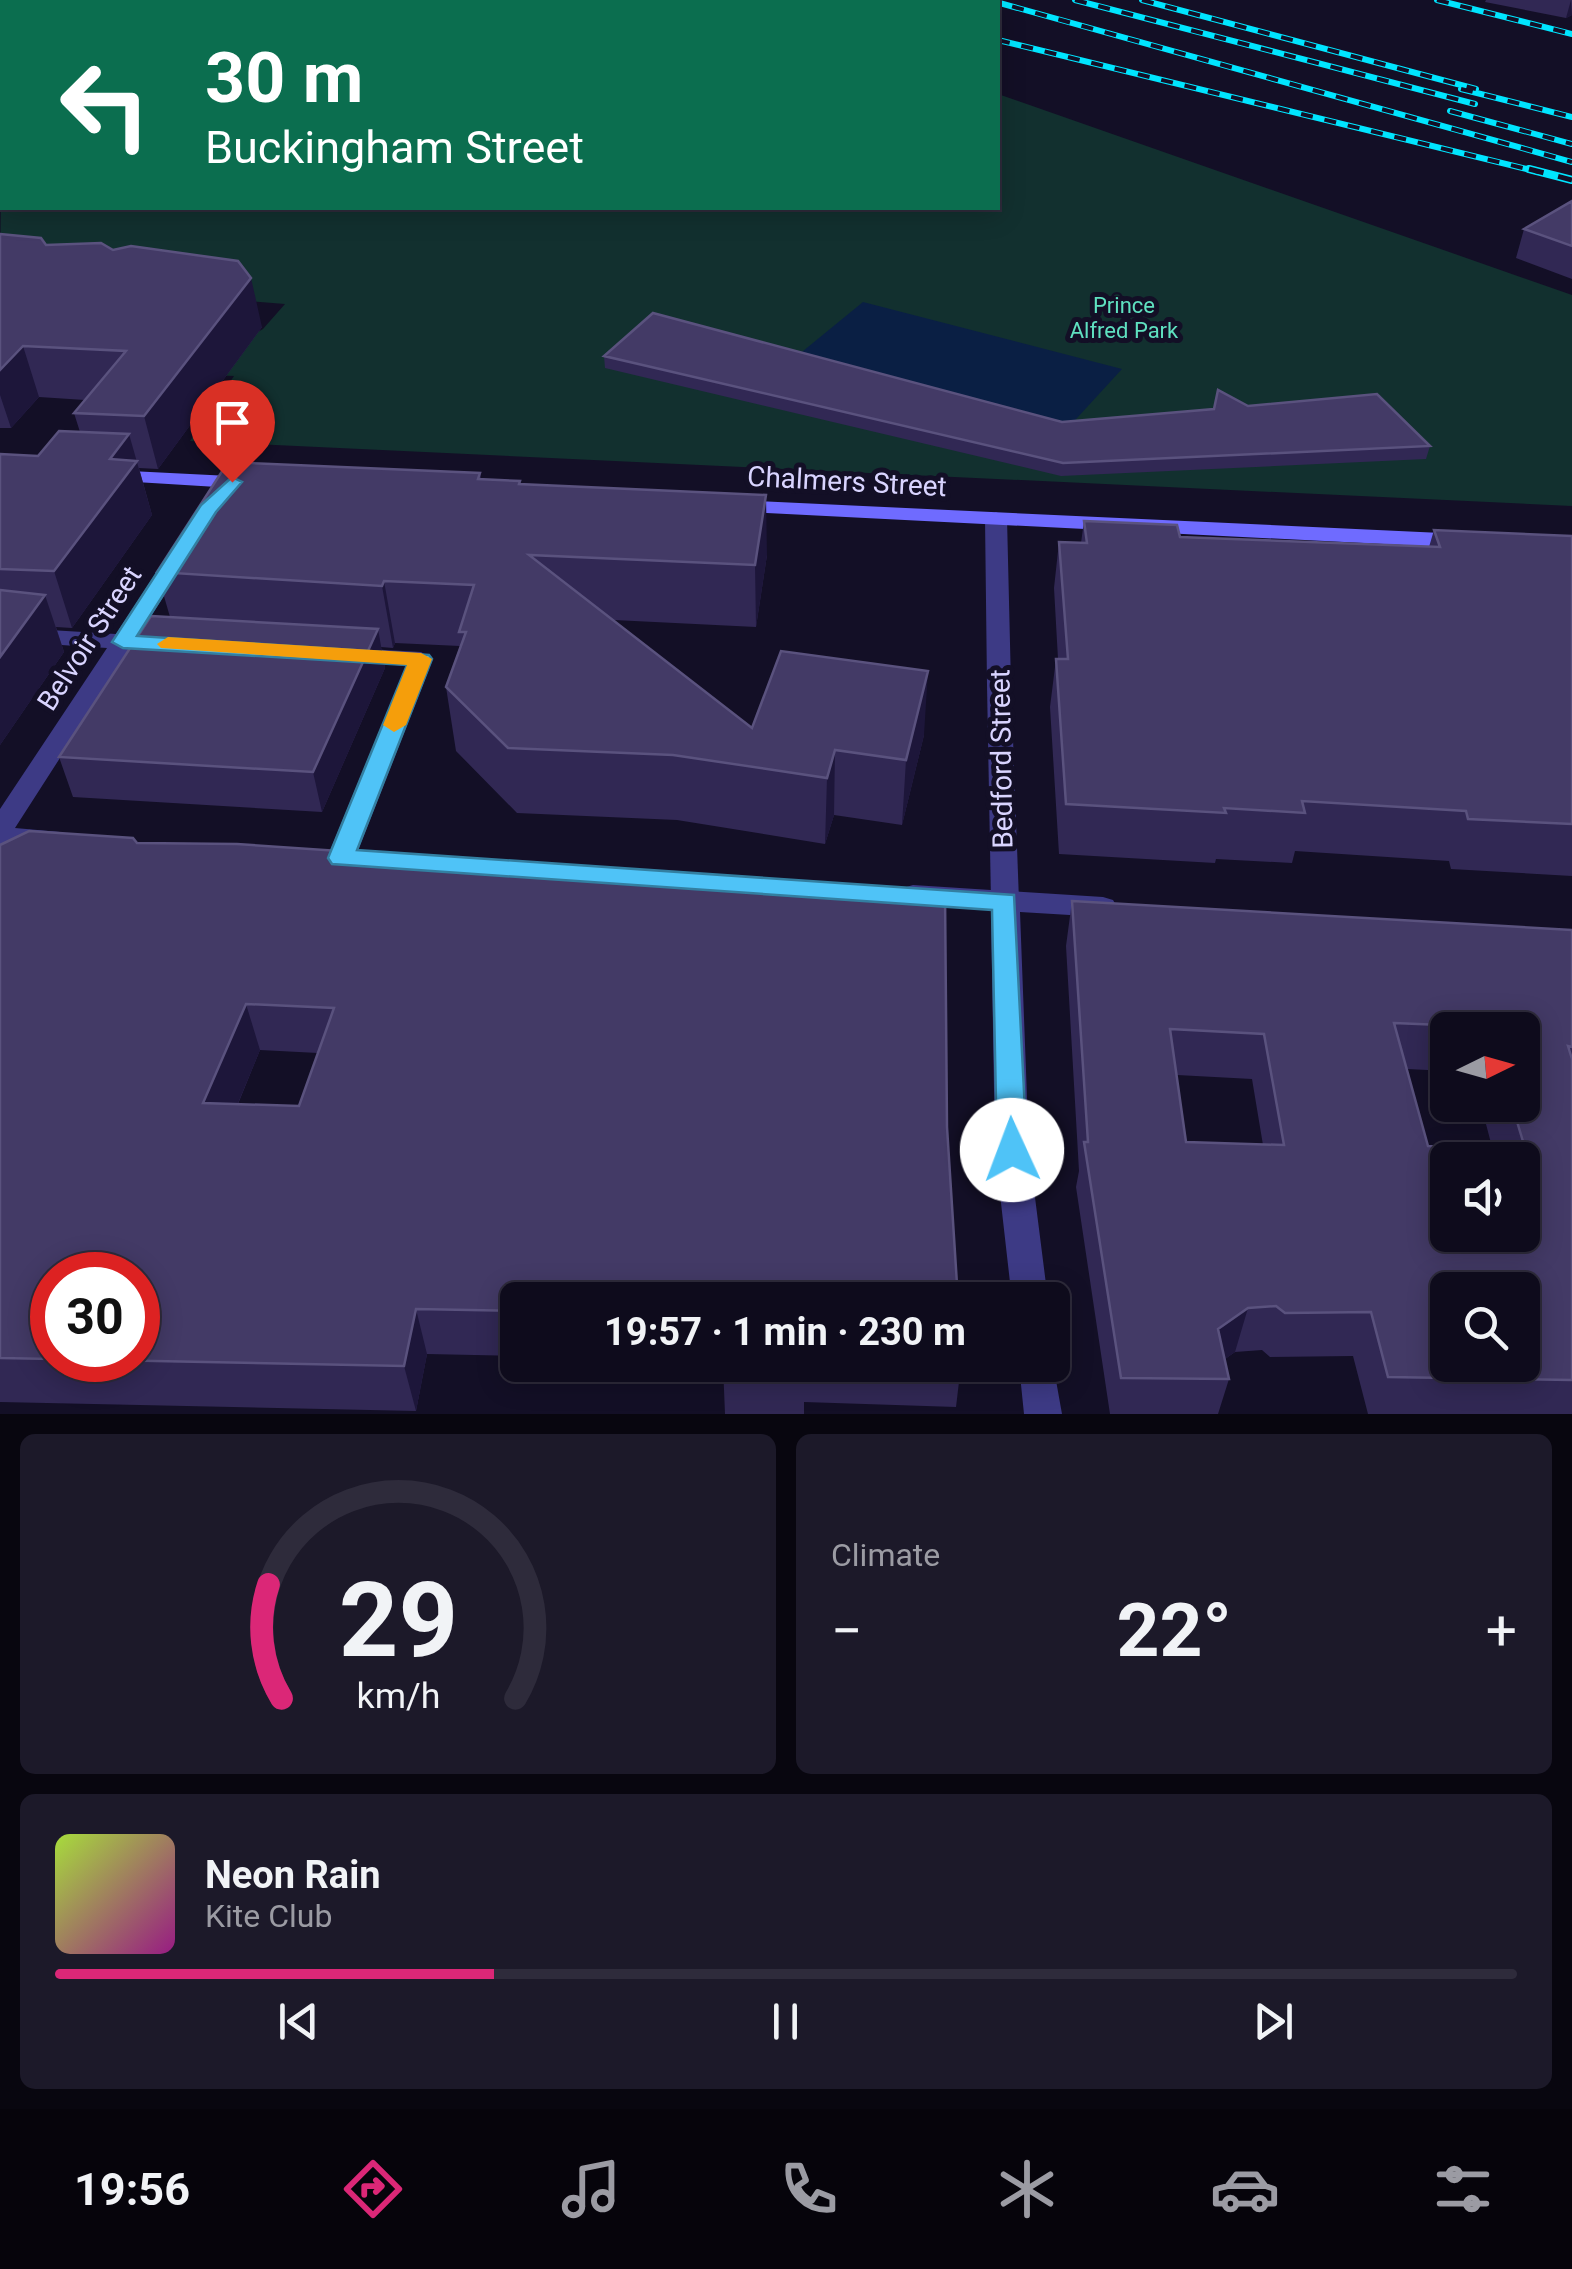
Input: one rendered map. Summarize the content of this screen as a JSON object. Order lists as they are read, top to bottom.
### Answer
{
  "streets": {
    "main road": ["Chalmers Street"],
    "street": ["Belvoir Street", "Bedford Street"]
  },
  "crossings": [
    ["Chalmers Street", "Bedford Street"]
  ],
  "parks": ["Prince Alfred Park"],
  "north": "right",
  "page": {
    "turn": ["30 m", "Buckingham Street"],
    "limit": "30",
    "trip": "19:57 · 1 min · 230 m",
    "tile": "Climate",
    "heat": ["−", "22°", "+"],
    "song": ["Neon Rain", "Kite Club"],
    "tabs": "19:56",
    "gauge": ["29", "km/h"]
  }
}
